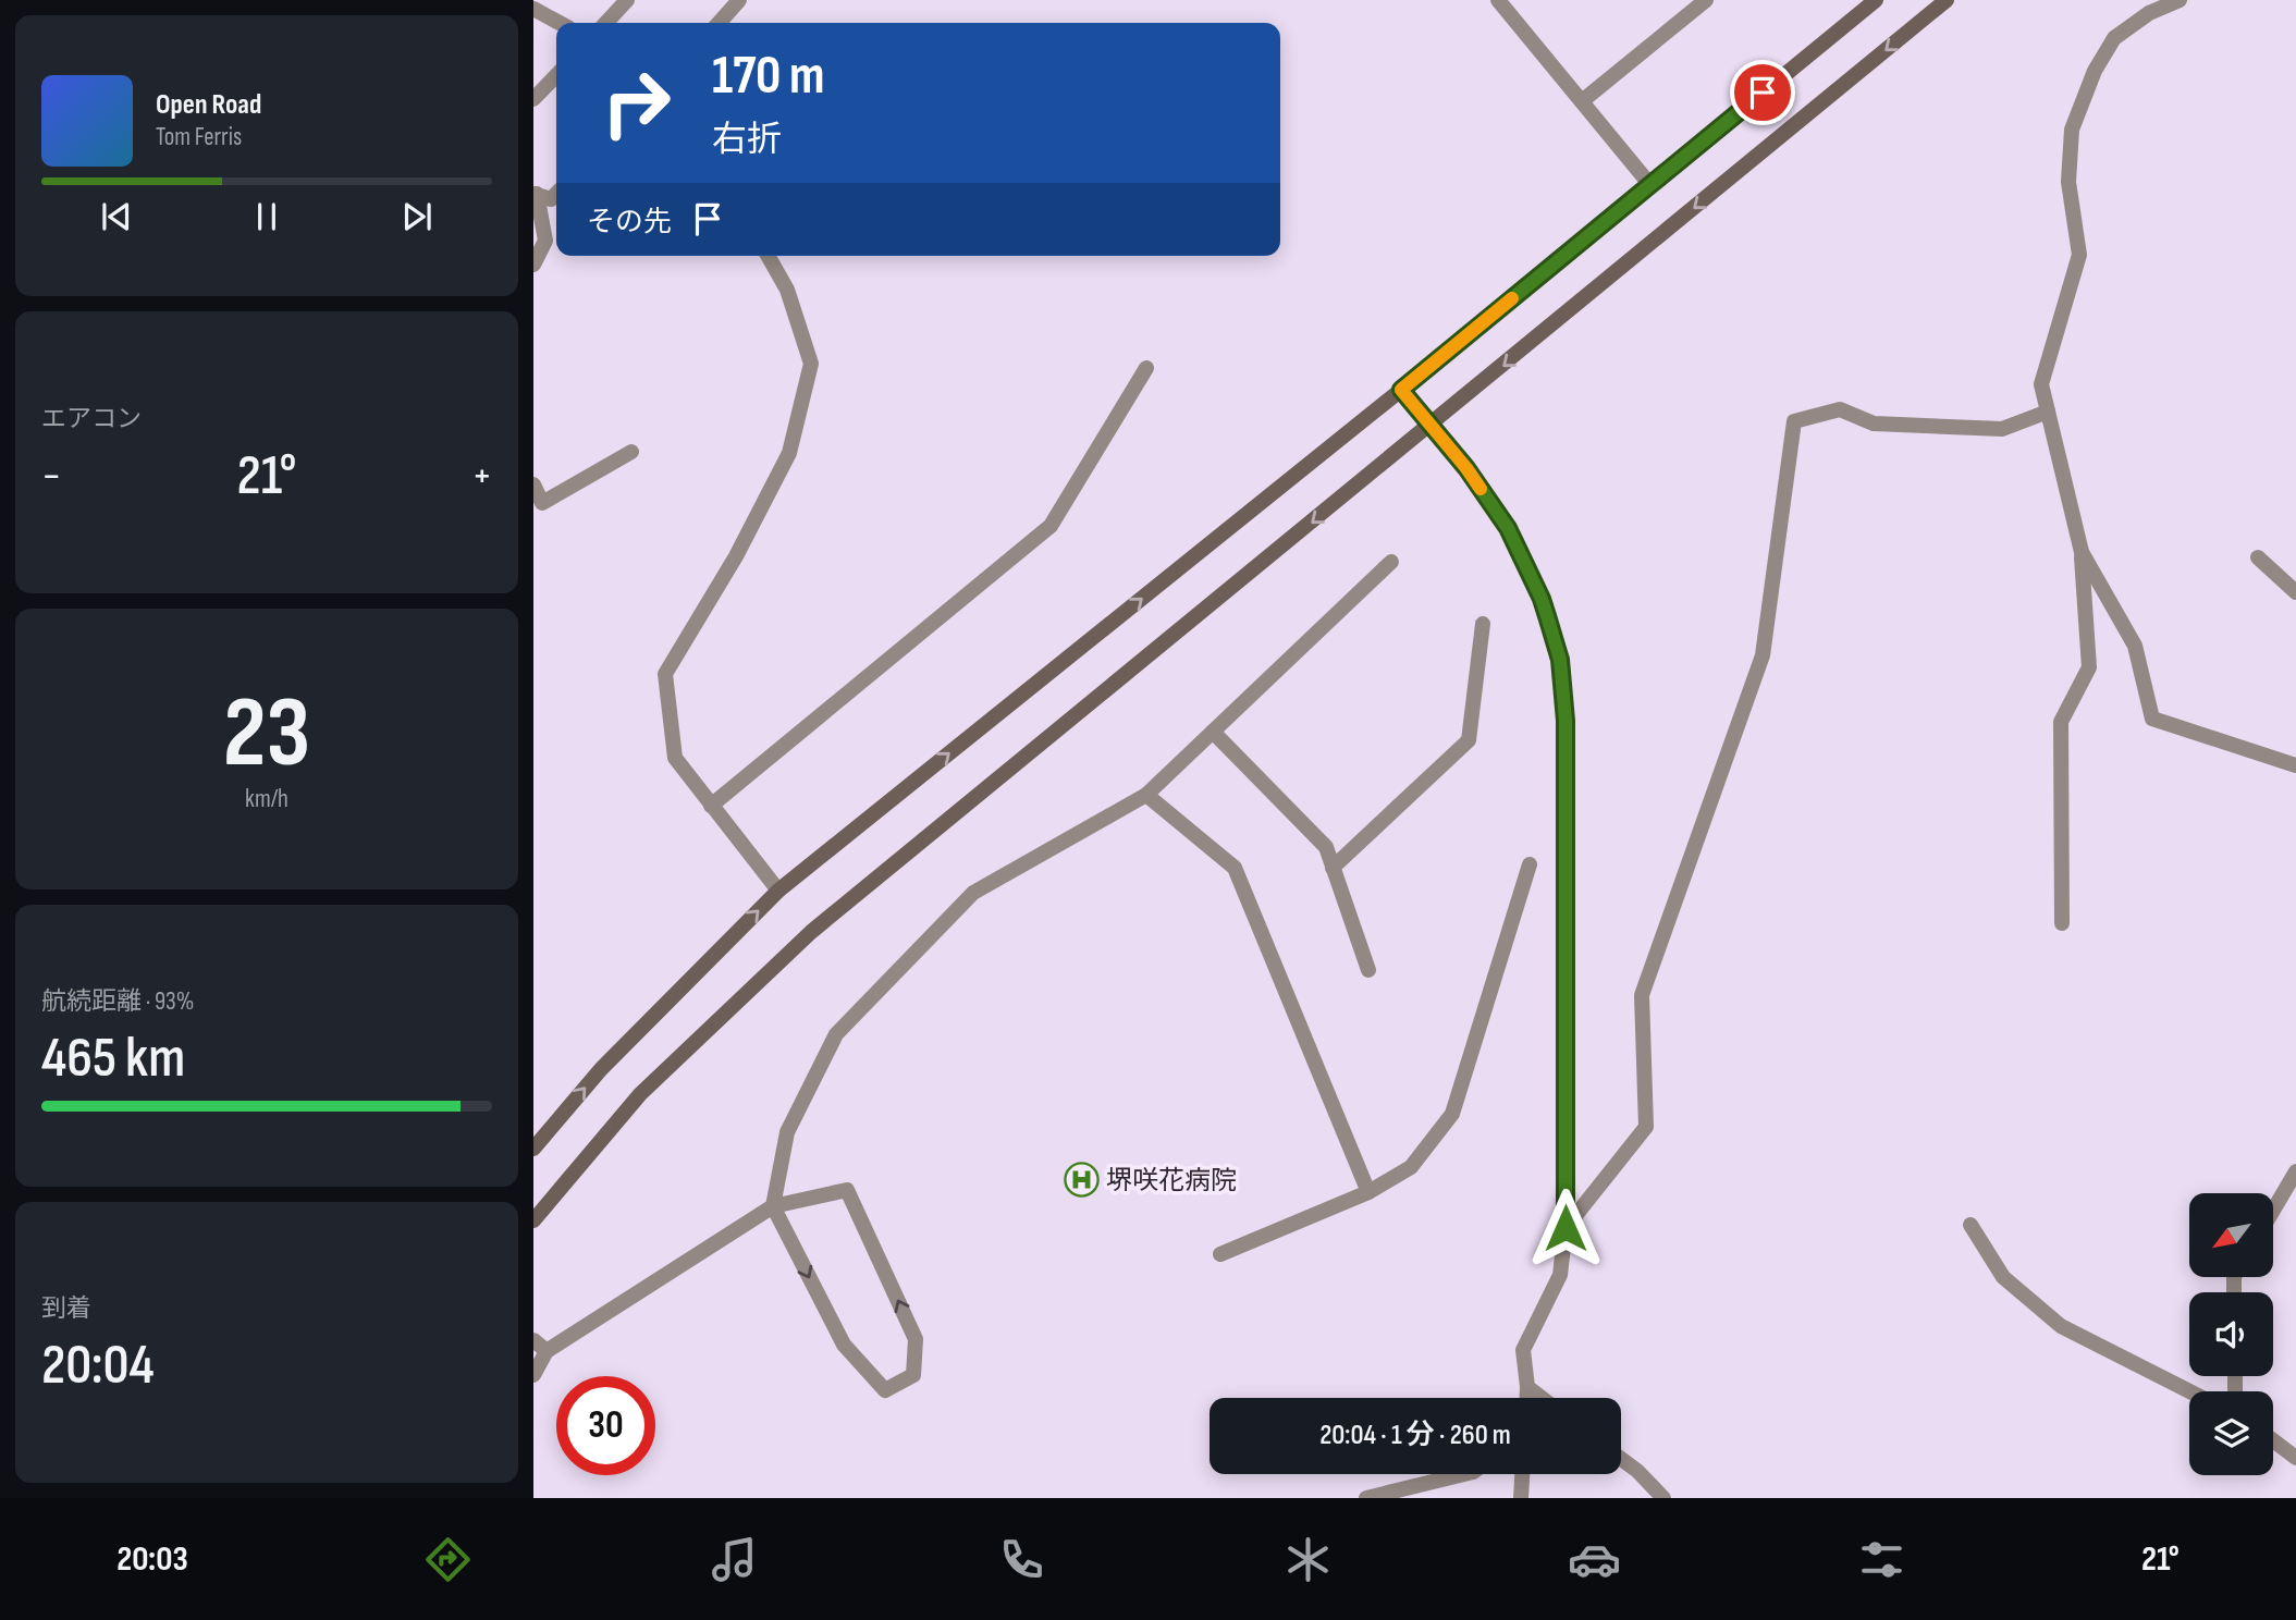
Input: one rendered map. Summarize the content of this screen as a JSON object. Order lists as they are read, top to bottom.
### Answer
{
  "places": {
    "hospital": ["堺咲花病院"]
  },
  "north": "bottom left",
  "page": {
    "turn": ["170 m", "右折"],
    "song": ["Open Road", "Tom Ferris"],
    "then": "その先",
    "tile": [
      "エアコン",
      ["23", "km/h"],
      ["航続距離 · 93%", "465 km"],
      ["到着", "20:04"]
    ],
    "heat": ["−", "21°", "+"],
    "limit": "30",
    "trip": "20:04 · 1 分 · 260 m",
    "tabs": ["20:03", "21°"]
  }
}
